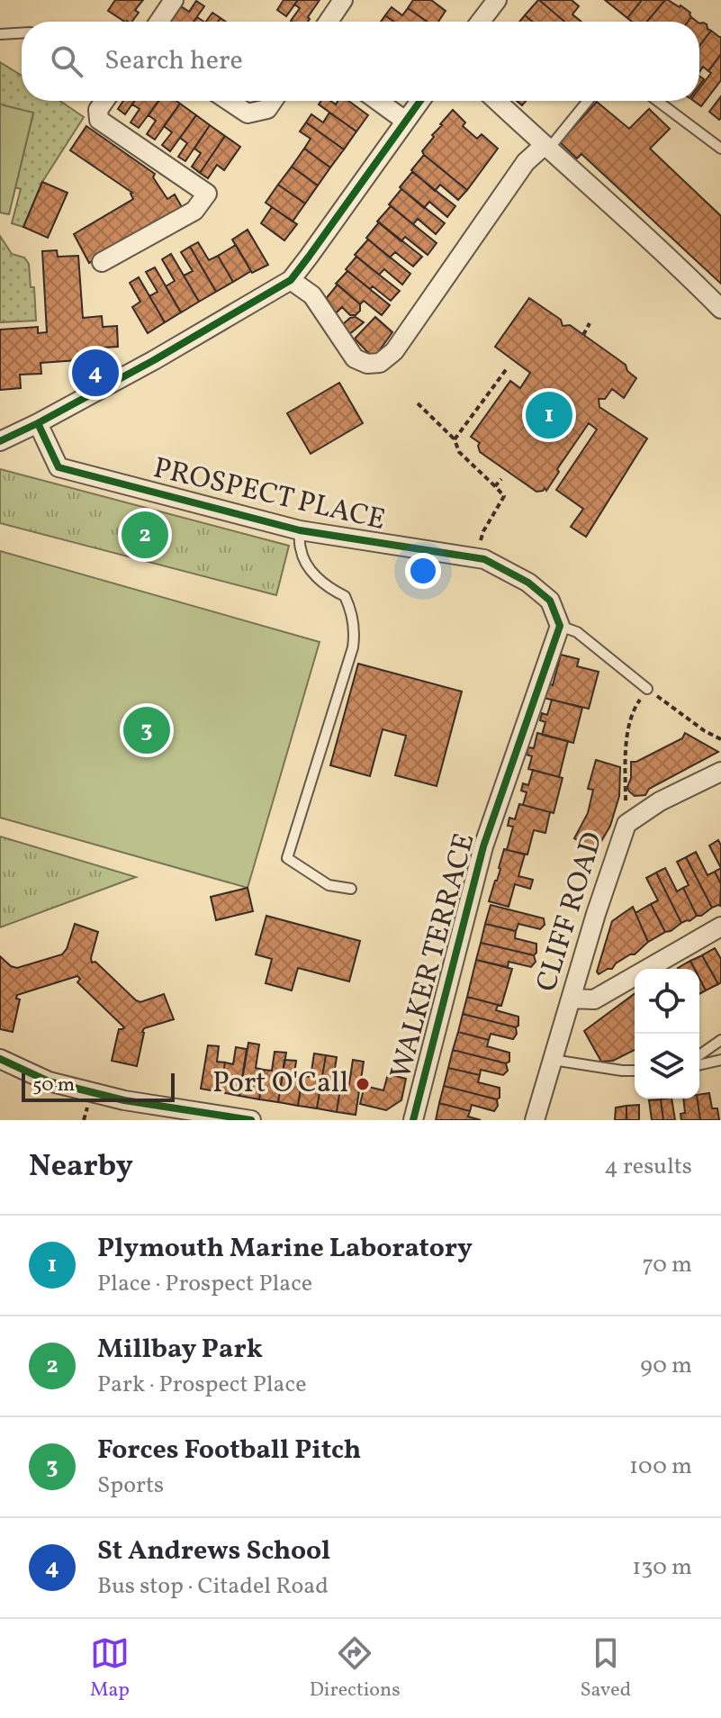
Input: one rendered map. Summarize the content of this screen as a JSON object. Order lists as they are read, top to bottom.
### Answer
{
  "streets": {
    "street": ["PROSPECT PLACE", "CLIFF ROAD", "WALKER TERRACE"]
  },
  "crossings": [
    ["PROSPECT PLACE", "WALKER TERRACE"]
  ],
  "places": ["Port O'Call"],
  "scale_bar": "50 m",
  "page": {
    "search": "Search here",
    "pins": [
      "4",
      "1",
      "2",
      "3"
    ],
    "scale": "50 m",
    "heading": ["Nearby", "4 results"],
    "list": [
      {
        "mark": "1",
        "name": "Plymouth Marine Laboratory",
        "note": "Place · Prospect Place",
        "value": "70 m"
      },
      {
        "mark": "2",
        "name": "Millbay Park",
        "note": "Park · Prospect Place",
        "value": "90 m"
      },
      {
        "mark": "3",
        "name": "Forces Football Pitch",
        "note": "Sports",
        "value": "100 m"
      },
      {
        "mark": "4",
        "name": "St Andrews School",
        "note": "Bus stop · Citadel Road",
        "value": "130 m"
      }
    ],
    "nav": ["Map", "Directions", "Saved"]
  }
}
